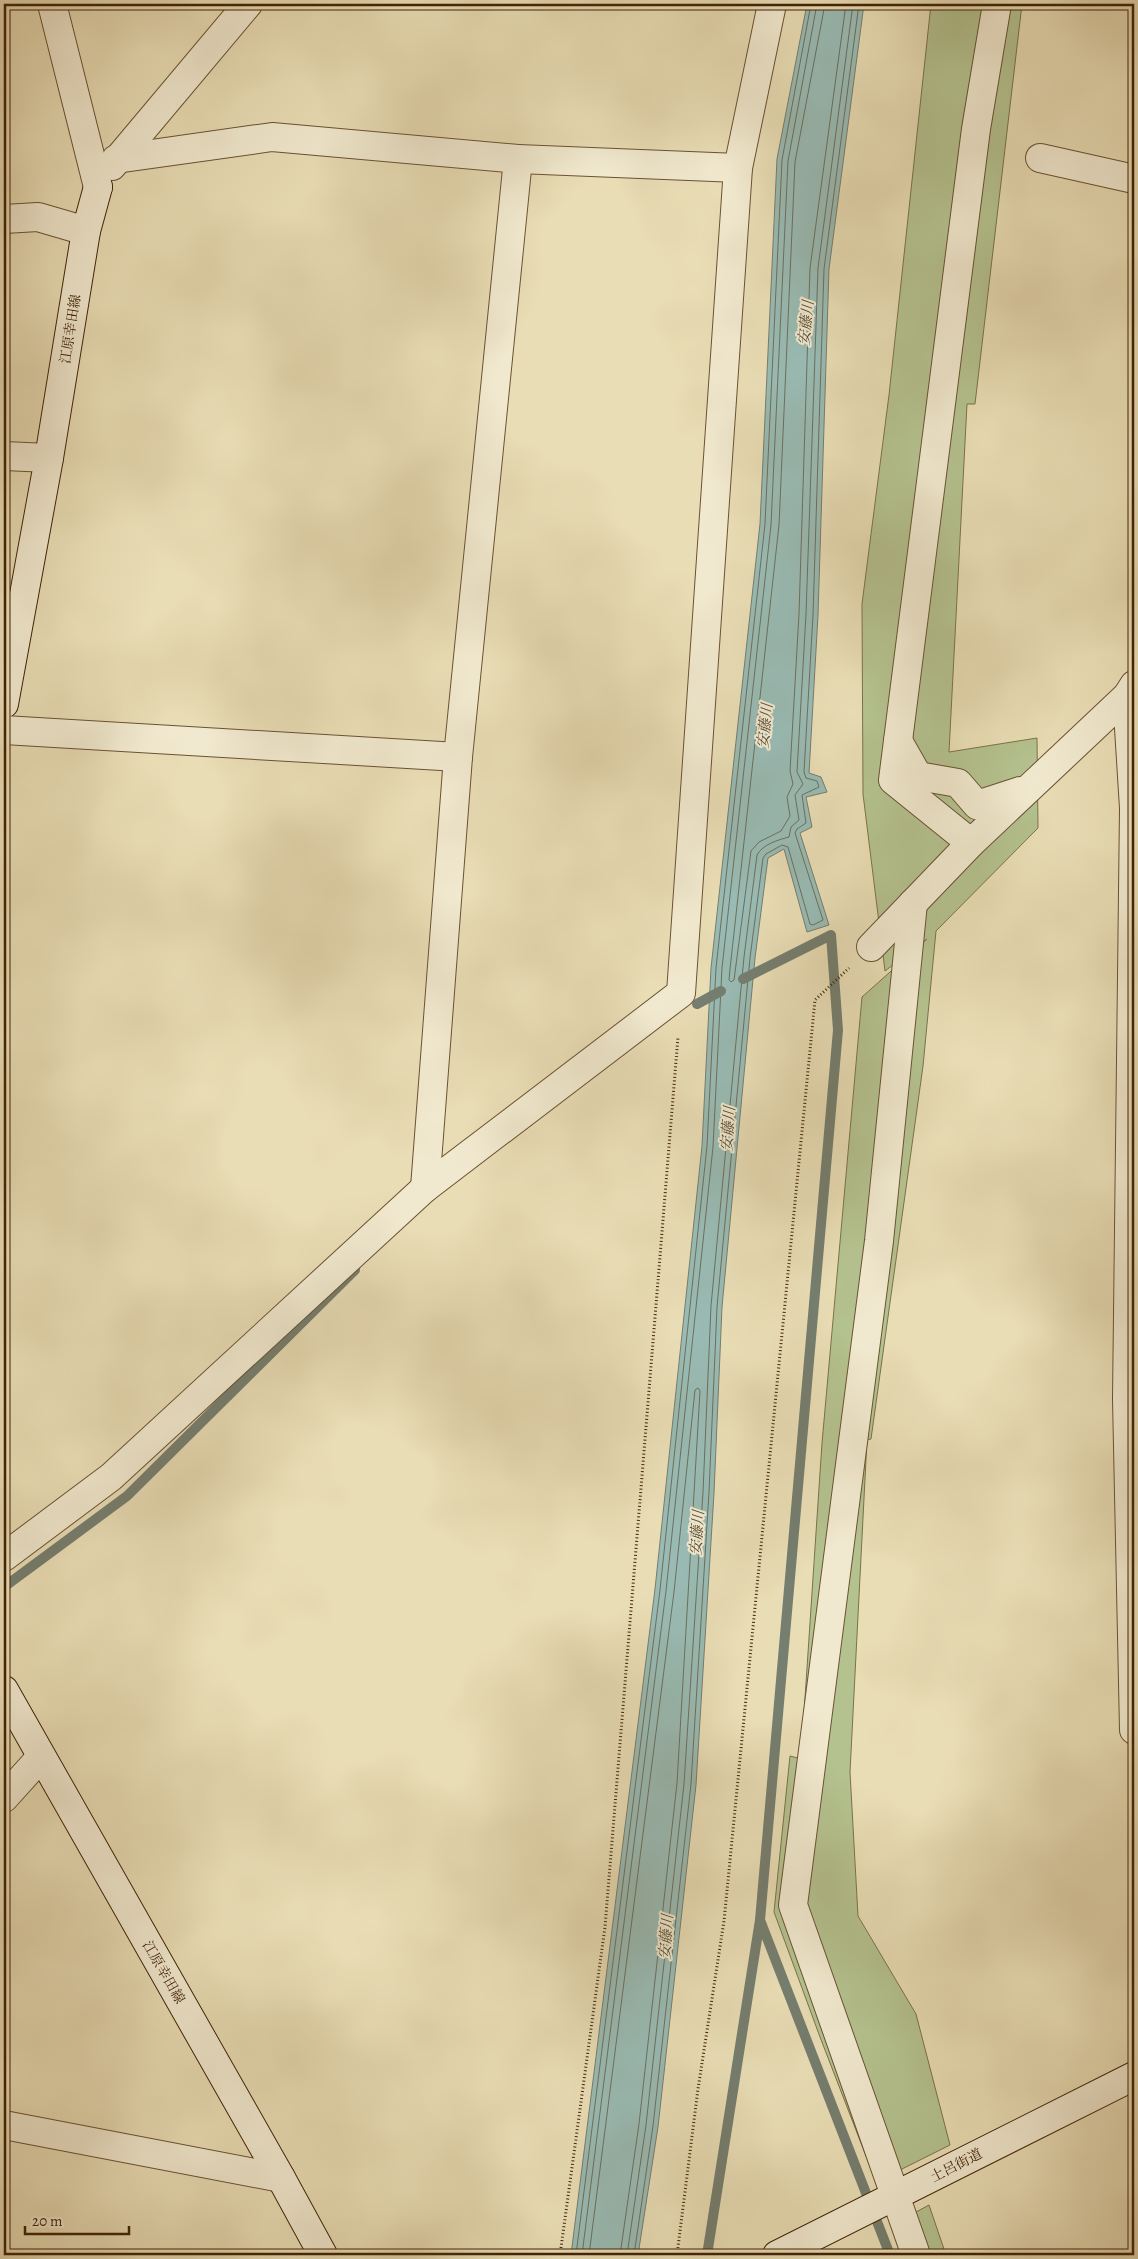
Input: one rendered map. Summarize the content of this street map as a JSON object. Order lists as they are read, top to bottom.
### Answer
{
  "streets": {
    "street": ["江原幸田線", "土呂街道"]
  },
  "water": ["安藤川"],
  "scale_bar": "20 m"
}
